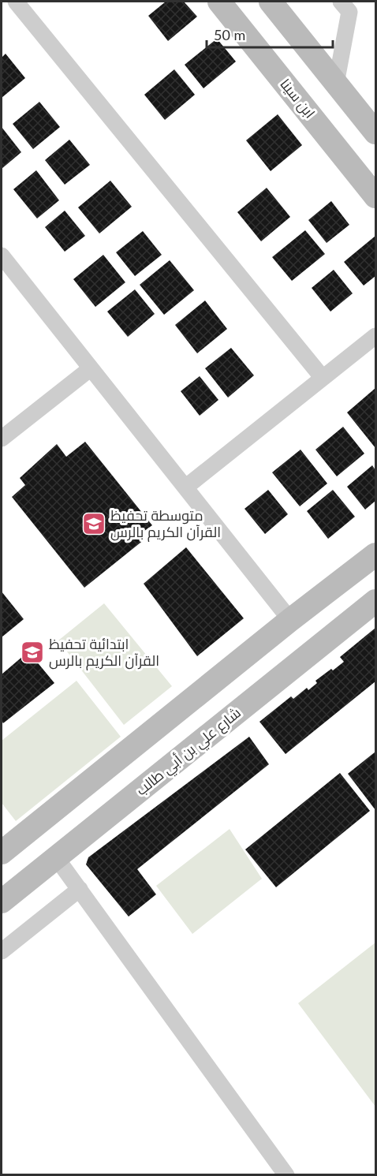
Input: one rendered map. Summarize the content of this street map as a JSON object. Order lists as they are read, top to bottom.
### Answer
{
  "streets": {
    "street": ["ابن سينا", "شارع علي بن أبي طالب"]
  },
  "places": {
    "school or university": ["متوسطة تحفيظ القرآن الكريم بالرس", "ابتدائية تحفيظ القرآن الكريم بالرس"]
  },
  "scale_bar": "50 m"
}
